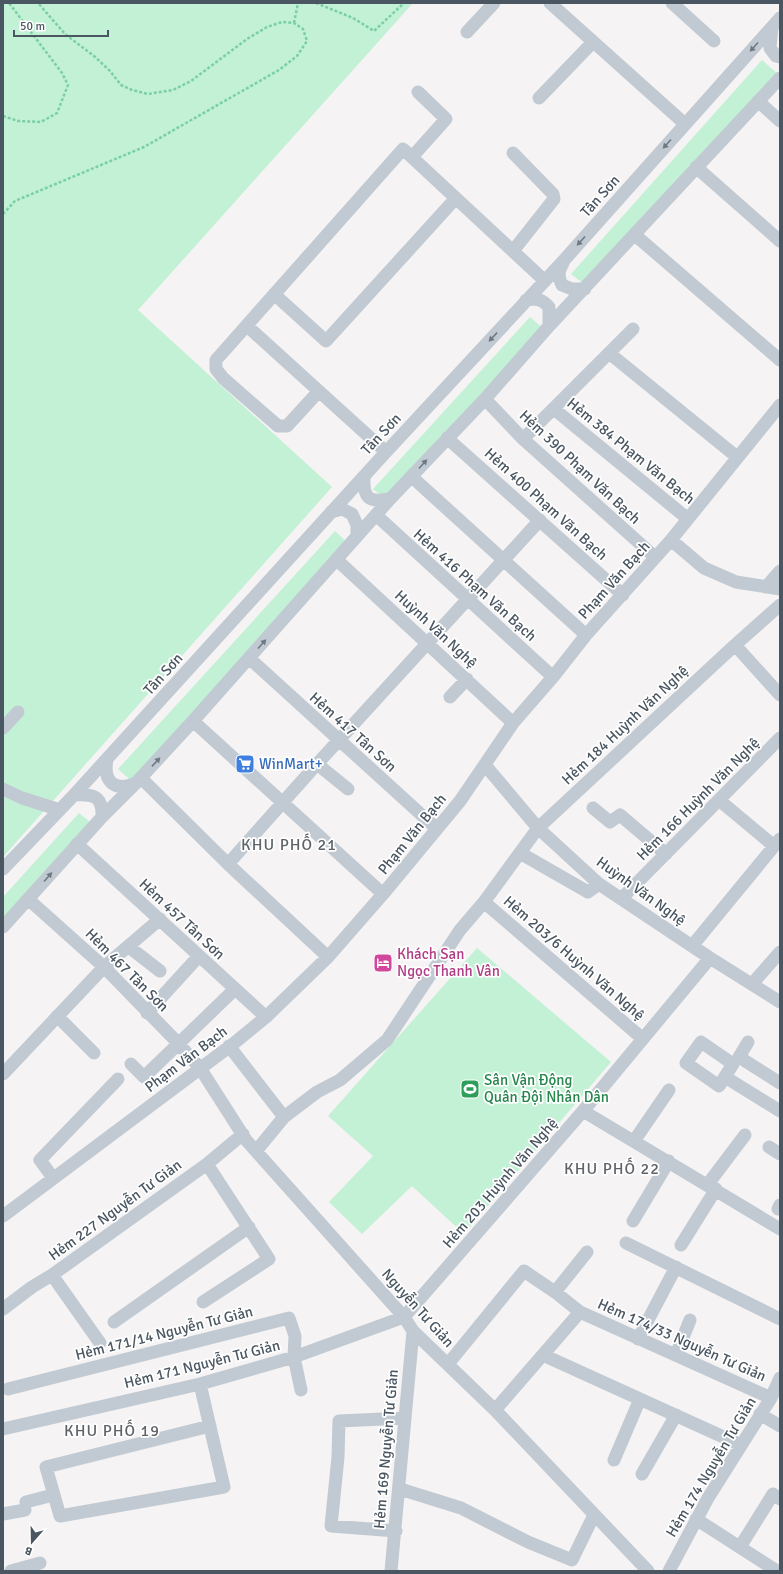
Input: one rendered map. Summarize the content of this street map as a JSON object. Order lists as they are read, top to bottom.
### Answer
{
  "streets": {
    "street": [
      "Tân Sơn",
      "Hẻm 384 Phạm Văn Bạch",
      "Hẻm 390 Phạm Văn Bạch",
      "Hẻm 400 Phạm Văn Bạch",
      "Phạm Văn Bạch",
      "Hẻm 416 Phạm Văn Bạch",
      "Huỳnh Văn Nghệ",
      "Hẻm 184 Huỳnh Văn Nghệ",
      "Hẻm 417 Tân Sơn",
      "Hẻm 166 Huỳnh Văn Nghệ",
      "Hẻm 457 Tân Sơn",
      "Hẻm 203/6 Huỳnh Văn Nghệ",
      "Hẻm 467 Tân Sơn",
      "Hẻm 203 Huỳnh Văn Nghệ",
      "Hẻm 227 Nguyễn Tư Giản",
      "Nguyễn Tư Giản",
      "Hẻm 171/14 Nguyễn Tư Giản",
      "Hẻm 174/33 Nguyễn Tư Giản",
      "Hẻm 171 Nguyễn Tư Giản",
      "Hẻm 169 Nguyễn Tư Giản",
      "Hẻm 174 Nguyễn Tư Giản"
    ]
  },
  "crossings": [
    ["Hẻm 384 Phạm Văn Bạch", "Phạm Văn Bạch"],
    ["Hẻm 390 Phạm Văn Bạch", "Phạm Văn Bạch"],
    ["Hẻm 400 Phạm Văn Bạch", "Phạm Văn Bạch"],
    ["Phạm Văn Bạch", "Hẻm 416 Phạm Văn Bạch"],
    ["Phạm Văn Bạch", "Huỳnh Văn Nghệ"],
    ["Phạm Văn Bạch", "Hẻm 417 Tân Sơn"],
    ["Phạm Văn Bạch", "Hẻm 457 Tân Sơn"],
    ["Phạm Văn Bạch", "Hẻm 467 Tân Sơn"],
    ["Phạm Văn Bạch", "Nguyễn Tư Giản"],
    ["Huỳnh Văn Nghệ", "Hẻm 184 Huỳnh Văn Nghệ"],
    ["Huỳnh Văn Nghệ", "Hẻm 166 Huỳnh Văn Nghệ"],
    ["Huỳnh Văn Nghệ", "Hẻm 203 Huỳnh Văn Nghệ"],
    ["Hẻm 184 Huỳnh Văn Nghệ", "Hẻm 203/6 Huỳnh Văn Nghệ"],
    ["Hẻm 184 Huỳnh Văn Nghệ", "Nguyễn Tư Giản"],
    ["Hẻm 203/6 Huỳnh Văn Nghệ", "Hẻm 203 Huỳnh Văn Nghệ"],
    ["Hẻm 467 Tân Sơn", "Nguyễn Tư Giản"],
    ["Hẻm 203 Huỳnh Văn Nghệ", "Nguyễn Tư Giản"],
    ["Hẻm 203 Huỳnh Văn Nghệ", "Hẻm 171 Nguyễn Tư Giản"],
    ["Hẻm 227 Nguyễn Tư Giản", "Nguyễn Tư Giản"],
    ["Nguyễn Tư Giản", "Hẻm 174/33 Nguyễn Tư Giản"],
    ["Nguyễn Tư Giản", "Hẻm 171 Nguyễn Tư Giản"],
    ["Nguyễn Tư Giản", "Hẻm 169 Nguyễn Tư Giản"],
    ["Hẻm 171/14 Nguyễn Tư Giản", "Hẻm 171 Nguyễn Tư Giản"],
    ["Hẻm 174/33 Nguyễn Tư Giản", "Hẻm 174 Nguyễn Tư Giản"]
  ],
  "districts": ["KHU PHỐ 21", "KHU PHỐ 22", "KHU PHỐ 19"],
  "places": {
    "supermarket": ["WinMart+"],
    "hotel": ["Khách Sạn Ngọc Thanh Vân"],
    "sports": ["Sân Vận Động Quân Đội Nhân Dân"]
  },
  "scale_bar": "50 m",
  "north": "bottom"
}
